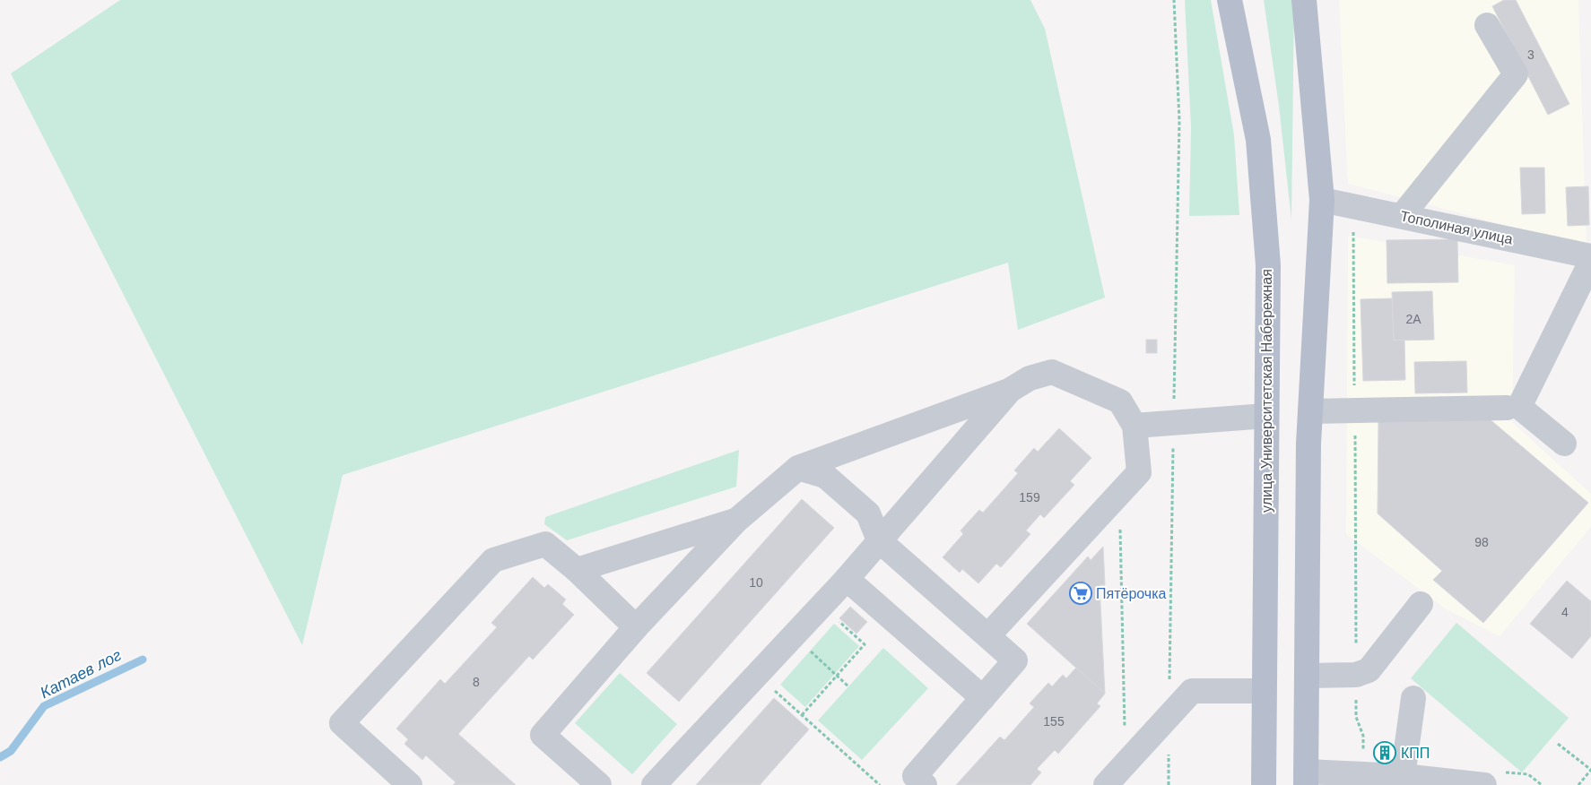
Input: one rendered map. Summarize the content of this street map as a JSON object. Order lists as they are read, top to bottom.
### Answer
{
  "streets": {
    "main road": ["улица Университетская Набережная"],
    "street": ["Тополиная улица"]
  },
  "water": ["Катаев лог"],
  "places": {
    "supermarket": ["Пятёрочка"],
    "building": ["КПП"]
  },
  "house_numbers": [
    "3",
    "2А",
    "159",
    "98",
    "10",
    "4",
    "8",
    "155"
  ]
}
